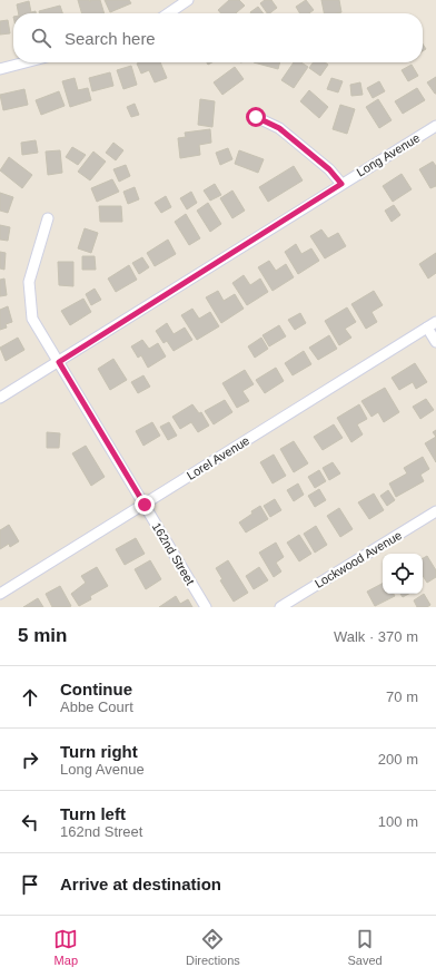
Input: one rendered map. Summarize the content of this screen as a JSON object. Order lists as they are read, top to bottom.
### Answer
{
  "streets": {
    "street": [
      "Long Avenue",
      "Lorel Avenue",
      "162nd Street",
      "Lockwood Avenue"
    ]
  },
  "crossings": [
    ["Long Avenue", "162nd Street"],
    ["Lorel Avenue", "162nd Street"]
  ],
  "page": {
    "search": "Search here",
    "heading": ["5 min", "Walk · 370 m"],
    "list": [
      ["Continue", "Abbe Court", "70 m"],
      ["Turn right", "Long Avenue", "200 m"],
      ["Turn left", "162nd Street", "100 m"],
      "Arrive at destination"
    ],
    "nav": ["Map", "Directions", "Saved"]
  }
}
